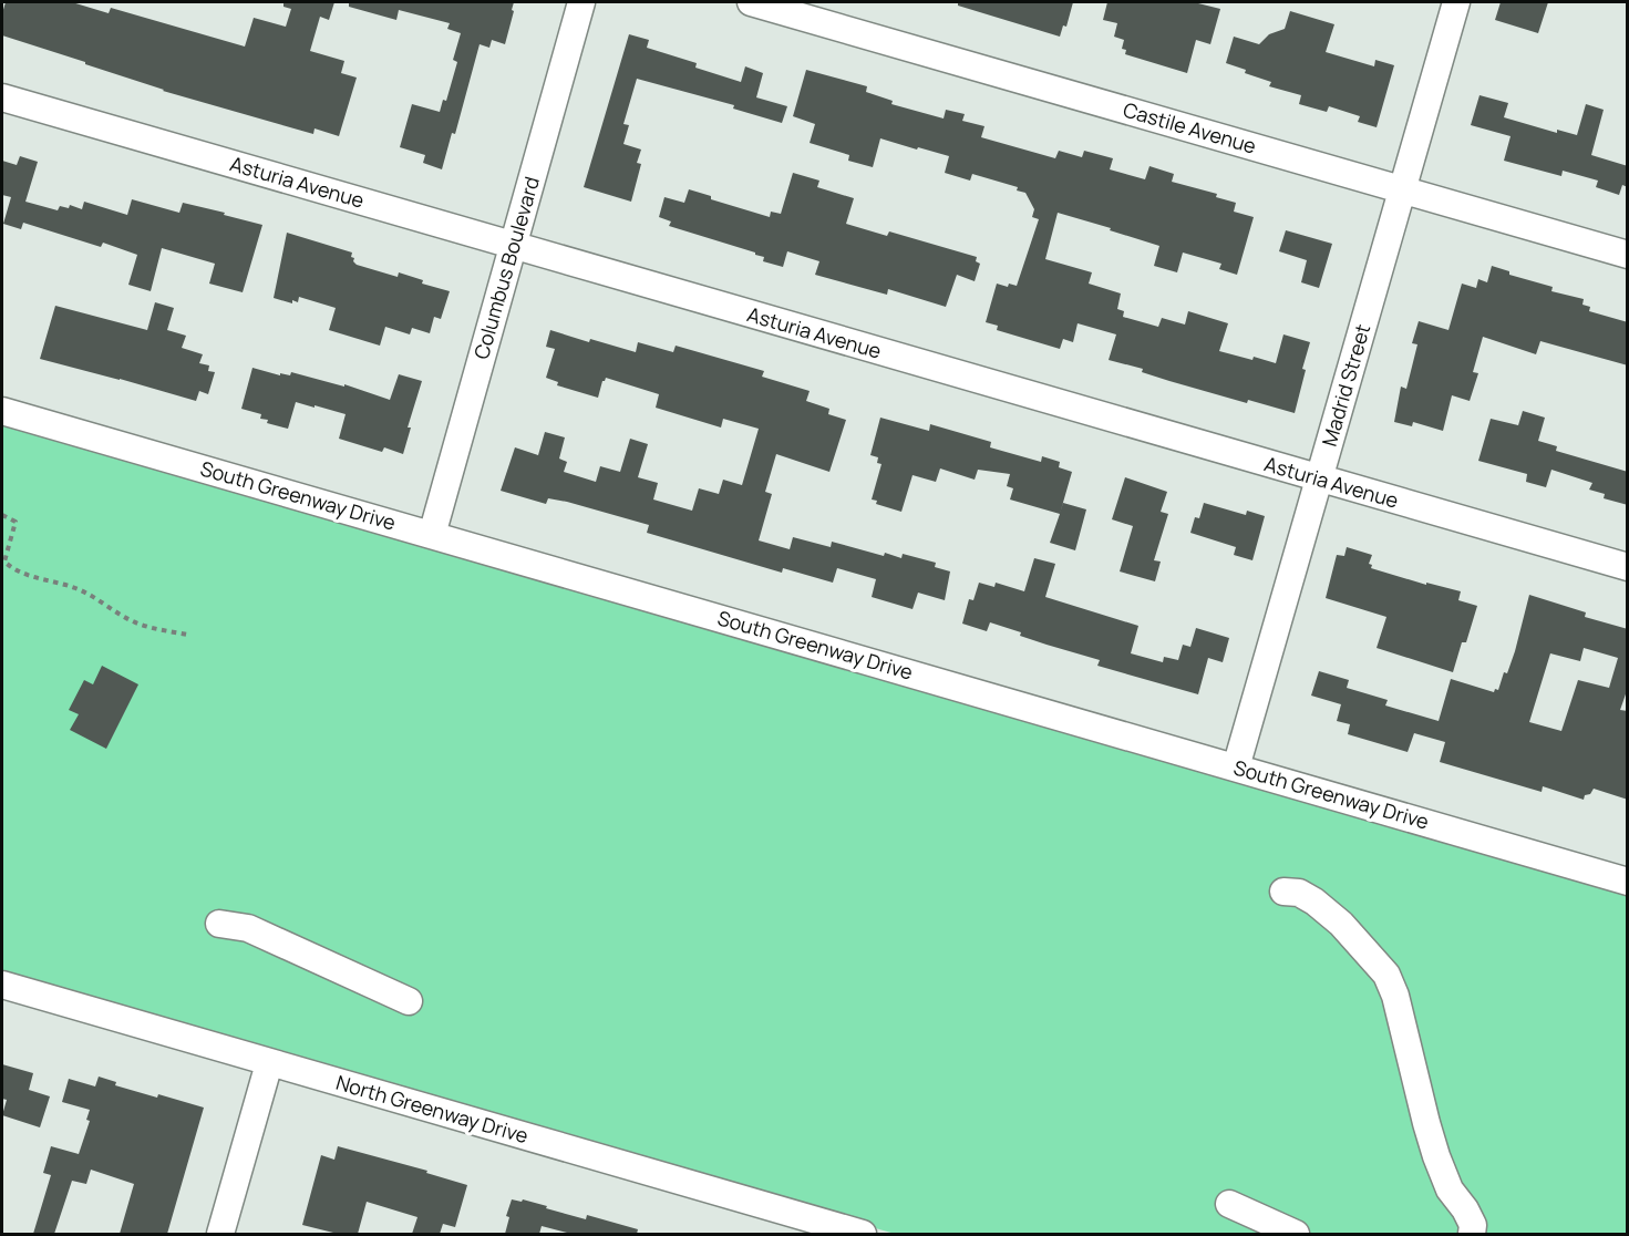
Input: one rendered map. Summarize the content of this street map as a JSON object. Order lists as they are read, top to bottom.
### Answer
{
  "streets": {
    "street": [
      "Castile Avenue",
      "Asturia Avenue",
      "Columbus Boulevard",
      "Madrid Street",
      "South Greenway Drive",
      "North Greenway Drive"
    ]
  },
  "crossings": [
    ["Castile Avenue", "Madrid Street"],
    ["Asturia Avenue", "Columbus Boulevard"],
    ["Asturia Avenue", "Madrid Street"],
    ["Columbus Boulevard", "South Greenway Drive"],
    ["Madrid Street", "South Greenway Drive"]
  ]
}
